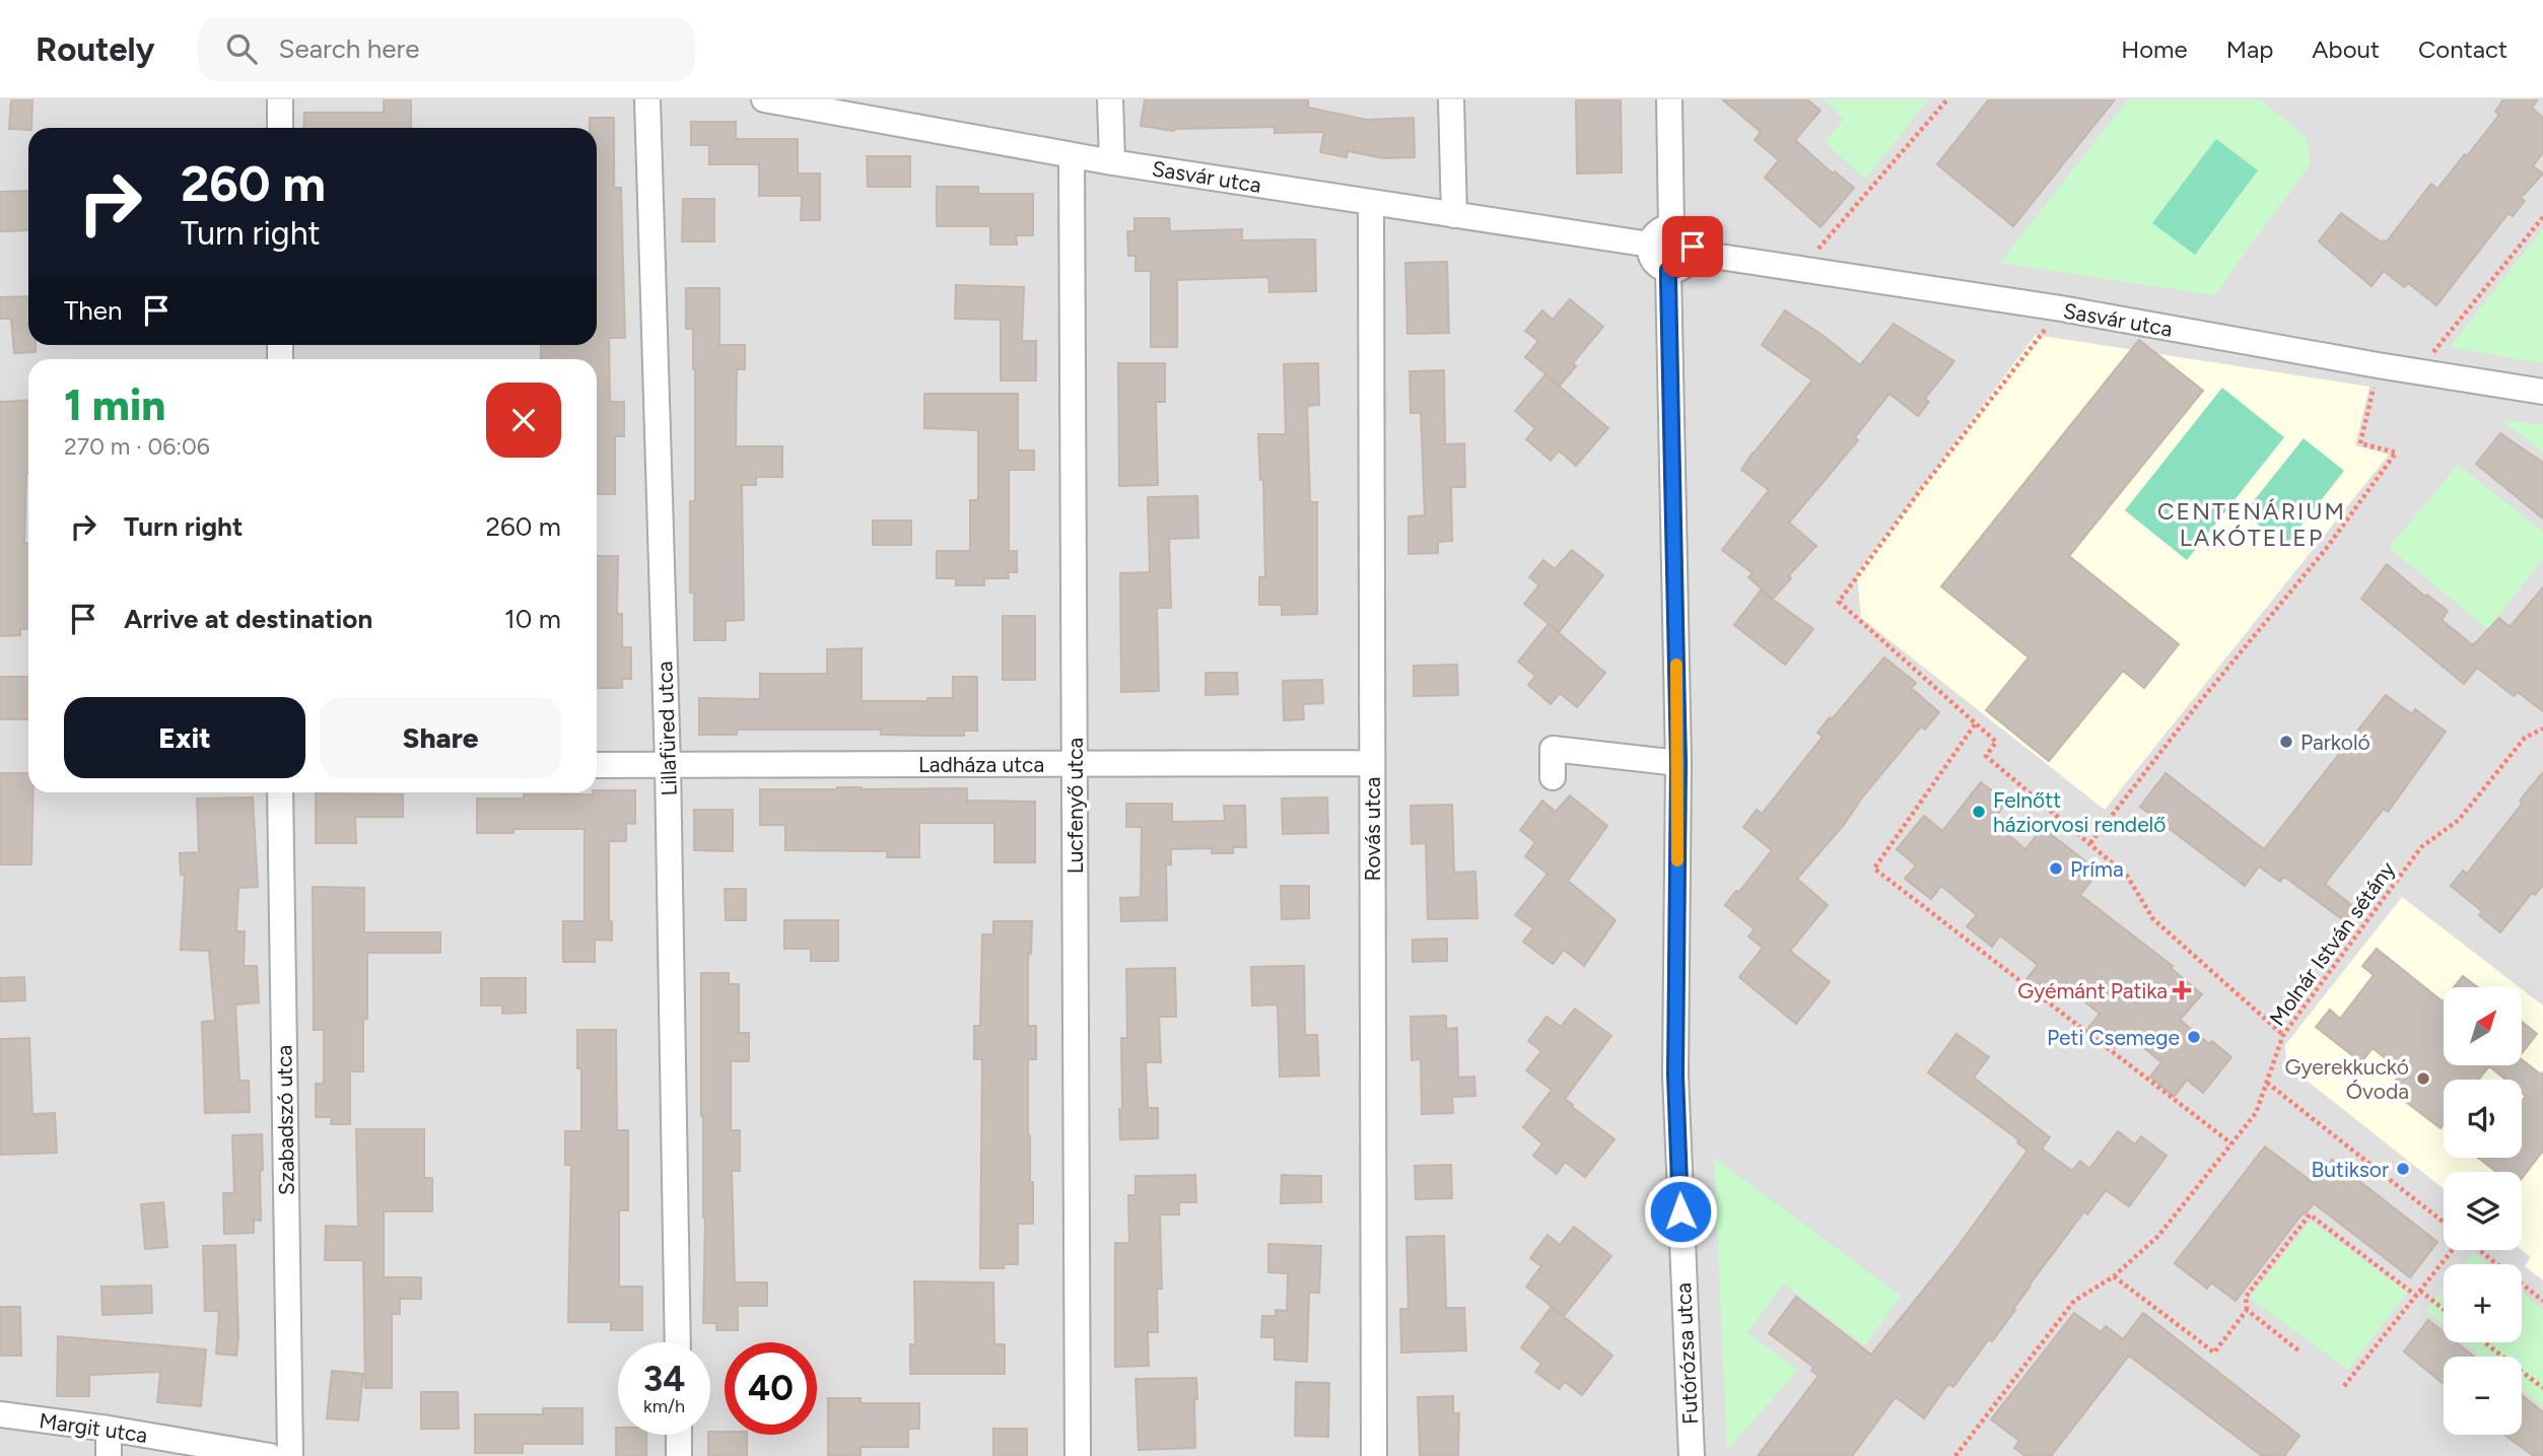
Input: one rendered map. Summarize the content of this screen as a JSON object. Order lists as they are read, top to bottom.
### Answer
{
  "streets": {
    "street": [
      "Sasvár utca",
      "Lillafüred utca",
      "Ladháza utca",
      "Lucfenyő utca",
      "Rovás utca",
      "Szabadszó utca",
      "Futórózsa utca",
      "Margit utca"
    ],
    "path": ["Molnár István sétány"]
  },
  "crossings": [
    ["Sasvár utca", "Lucfenyő utca"],
    ["Sasvár utca", "Rovás utca"],
    ["Sasvár utca", "Futórózsa utca"],
    ["Lillafüred utca", "Ladháza utca"],
    ["Ladháza utca", "Lucfenyő utca"],
    ["Ladháza utca", "Rovás utca"]
  ],
  "districts": ["CENTENÁRIUM LAKÓTELEP"],
  "places": {
    "other": [
      "Parkoló",
      "Felnőtt háziorvosi rendelő",
      "Príma",
      "Peti Csemege",
      "Gyerekkuckó Óvoda",
      "Butiksor"
    ],
    "health": ["Gyémánt Patika"]
  },
  "north": "top right",
  "page": {
    "header": "Routely",
    "search": "Search here",
    "nav": [
      "Home",
      "Map",
      "About",
      "Contact"
    ],
    "turn": ["260 m", "Turn right"],
    "then": "Then",
    "heading": ["1 min", "270 m · 06:06"],
    "list": [
      {
        "name": "Turn right",
        "value": "260 m"
      },
      {
        "name": "Arrive at destination",
        "value": "10 m"
      }
    ],
    "buttons": ["Exit", "Share"],
    "map_buttons": ["+", "−"],
    "speed": "34 km/h",
    "limit": "40"
  }
}
